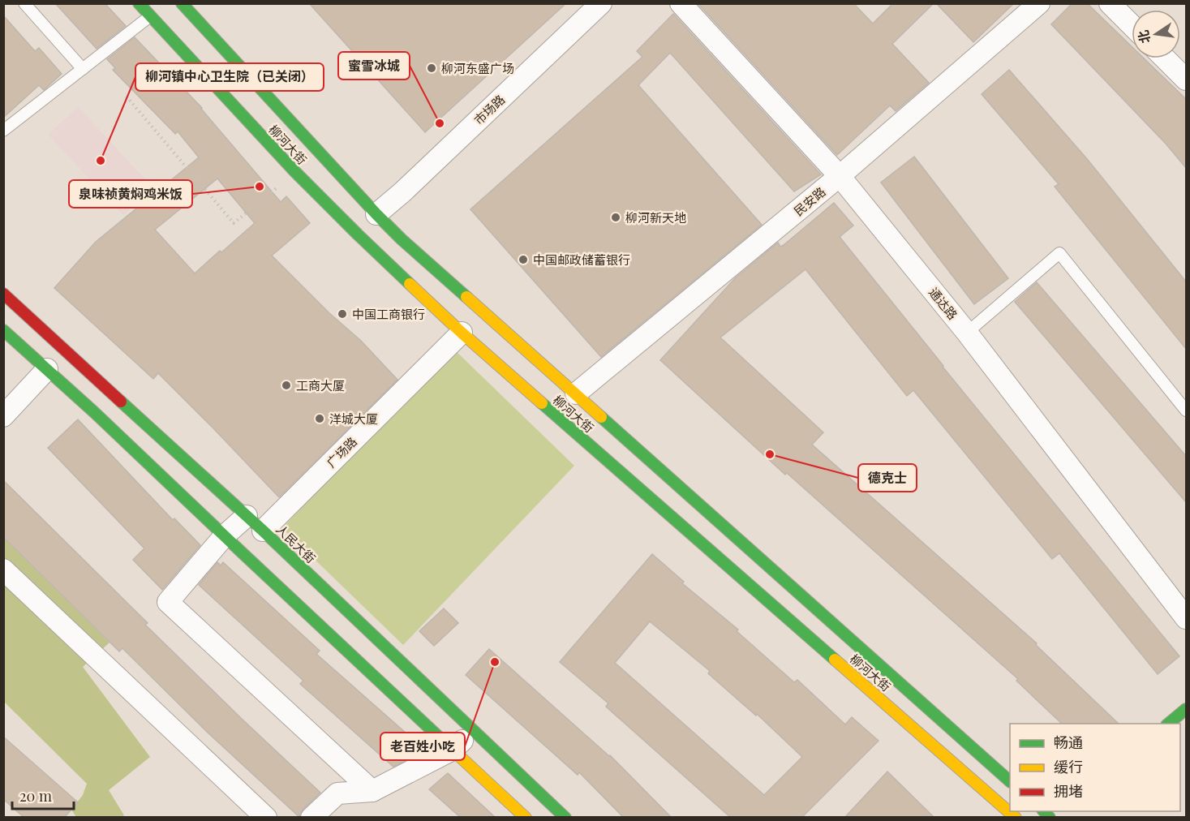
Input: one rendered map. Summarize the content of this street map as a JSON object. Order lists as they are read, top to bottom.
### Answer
{
  "streets": {
    "main road": ["柳河大街", "人民大街"],
    "street": [
      "市场路",
      "民安路",
      "通达路",
      "广场路"
    ]
  },
  "crossings": [
    ["市场路", "柳河大街"],
    ["柳河大街", "民安路"],
    ["柳河大街", "广场路"],
    ["民安路", "通达路"],
    ["广场路", "人民大街"]
  ],
  "places": [
    "柳河东盛广场",
    "蜜雪冰城",
    "柳河镇中心卫生院（已关闭）",
    "泉味祯黄焖鸡米饭",
    "柳河新天地",
    "中国邮政储蓄银行",
    "中国工商银行",
    "工商大厦",
    "洋城大厦",
    "德克士",
    "老百姓小吃"
  ],
  "legend": ["畅通", "缓行", "拥堵"],
  "scale_bar": "20 m",
  "north": "left"
}
